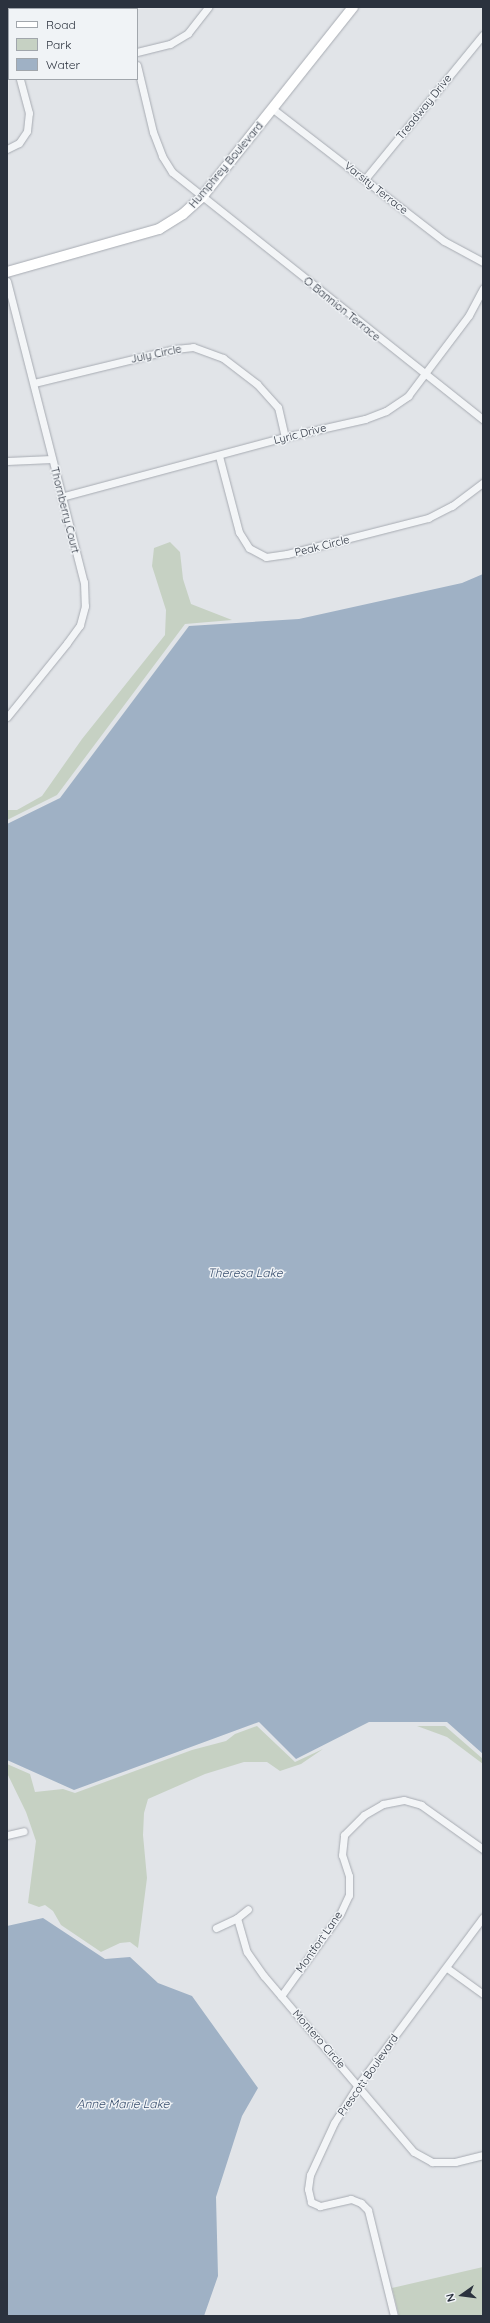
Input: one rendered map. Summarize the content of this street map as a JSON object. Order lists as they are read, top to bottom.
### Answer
{
  "streets": {
    "street": [
      "Treadway Drive",
      "Humphrey Boulevard",
      "Varsity Terrace",
      "O Bannion Terrace",
      "July Circle",
      "Lyric Drive",
      "Thornberry Court",
      "Peak Circle",
      "Montfort Lane",
      "Montero Circle",
      "Prescott Boulevard"
    ]
  },
  "crossings": [
    ["Treadway Drive", "Varsity Terrace"],
    ["Humphrey Boulevard", "Varsity Terrace"],
    ["Humphrey Boulevard", "O Bannion Terrace"],
    ["O Bannion Terrace", "Lyric Drive"],
    ["July Circle", "Lyric Drive"],
    ["July Circle", "Thornberry Court"],
    ["Lyric Drive", "Thornberry Court"],
    ["Lyric Drive", "Peak Circle"],
    ["Montfort Lane", "Montero Circle"],
    ["Montero Circle", "Prescott Boulevard"]
  ],
  "water": ["Theresa Lake", "Anne Marie Lake"],
  "legend": ["Road", "Park", "Water"],
  "north": "left"
}
